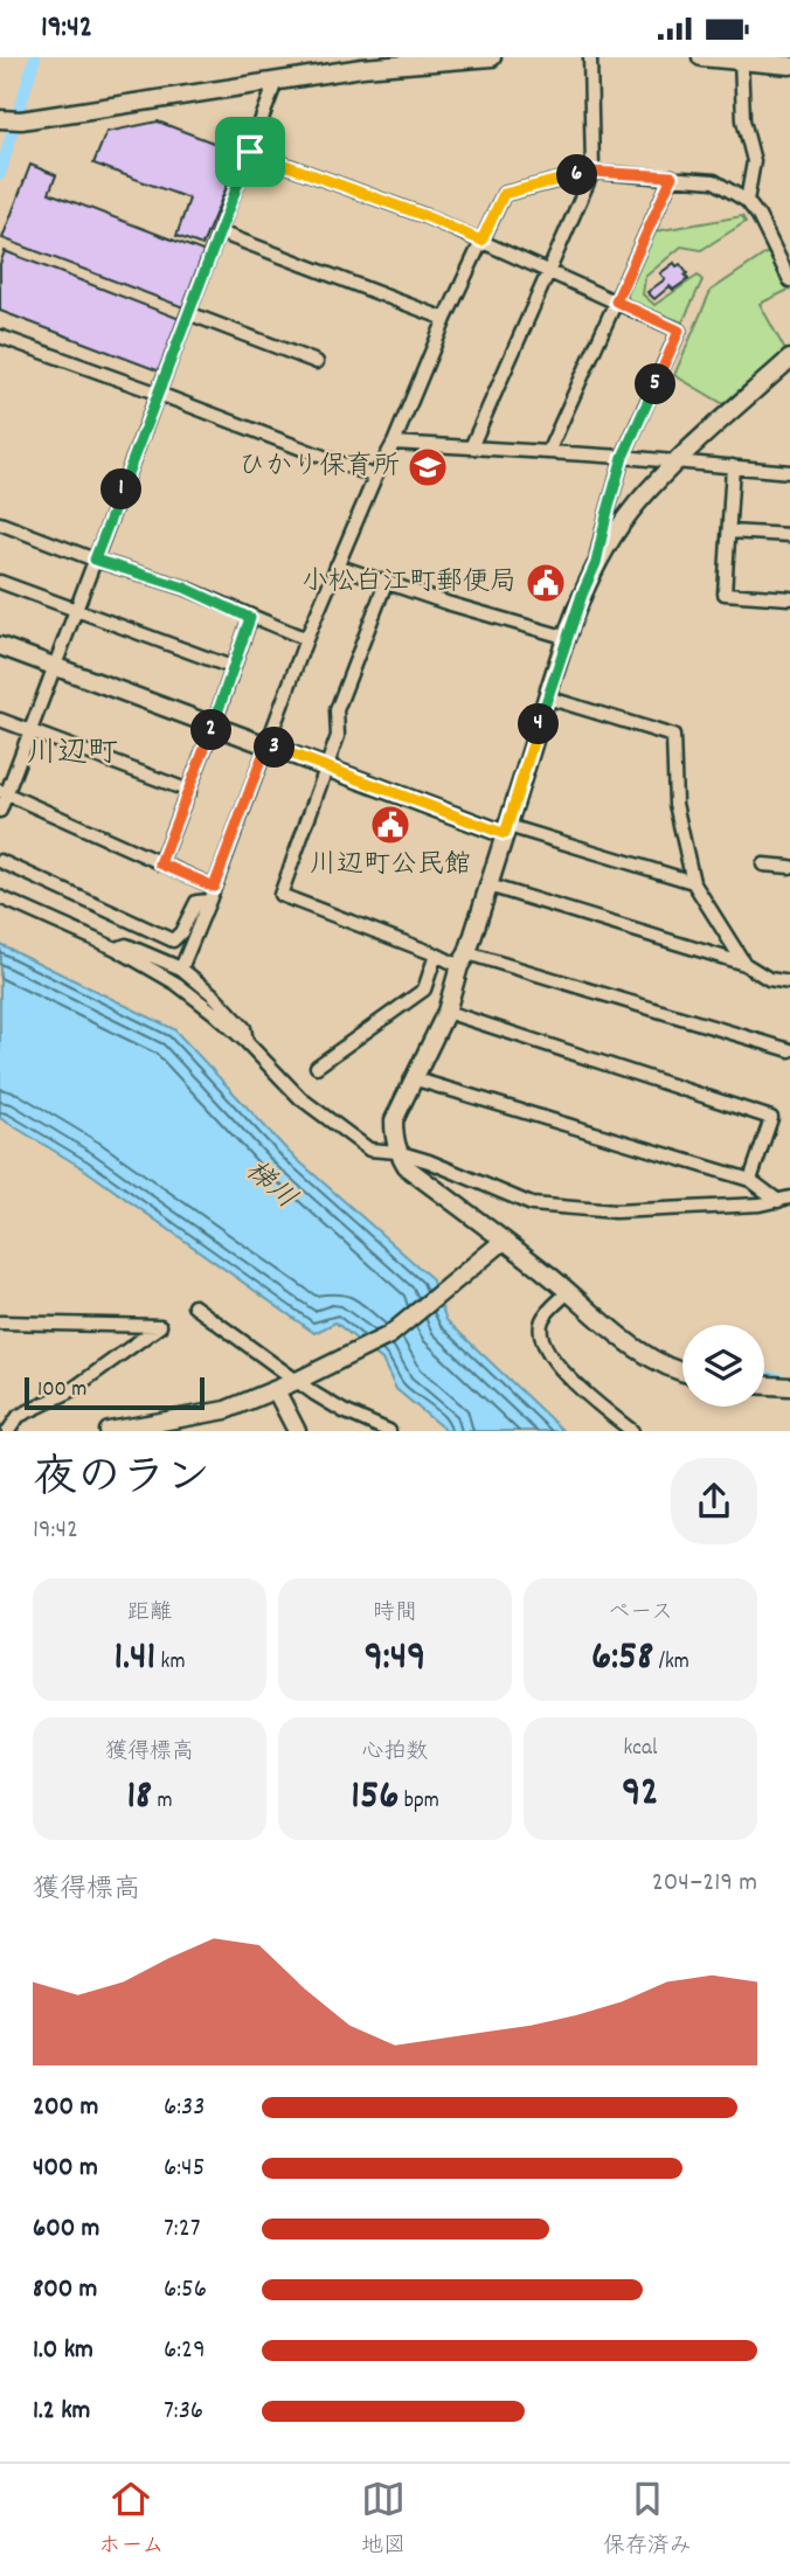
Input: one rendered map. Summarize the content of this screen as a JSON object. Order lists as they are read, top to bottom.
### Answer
{
  "districts": ["川辺町"],
  "water": ["梯川"],
  "places": {
    "school or university": ["ひかり保育所"],
    "public building": ["小松白江町郵便局", "川辺町公民館"]
  },
  "scale_bar": "100 m",
  "page": {
    "status": "19:42",
    "pins": [
      "6",
      "5",
      "1",
      "4",
      "2",
      "3"
    ],
    "scale": "100 m",
    "heading": ["夜のラン", "19:42"],
    "stats": [
      ["距離", "1.41 km"],
      ["時間", "9:49"],
      ["ペース", "6:58 /km"],
      ["獲得標高", "18 m"],
      ["心拍数", "156 bpm"],
      ["kcal", "92"]
    ],
    "chart": ["獲得標高", "204–219 m"],
    "list": [
      {
        "name": "200 m",
        "note": "6:33"
      },
      {
        "name": "400 m",
        "note": "6:45"
      },
      {
        "name": "600 m",
        "note": "7:27"
      },
      {
        "name": "800 m",
        "note": "6:56"
      },
      {
        "name": "1.0 km",
        "note": "6:29"
      },
      {
        "name": "1.2 km",
        "note": "7:36"
      }
    ],
    "tabs": ["ホーム", "地図", "保存済み"]
  }
}
